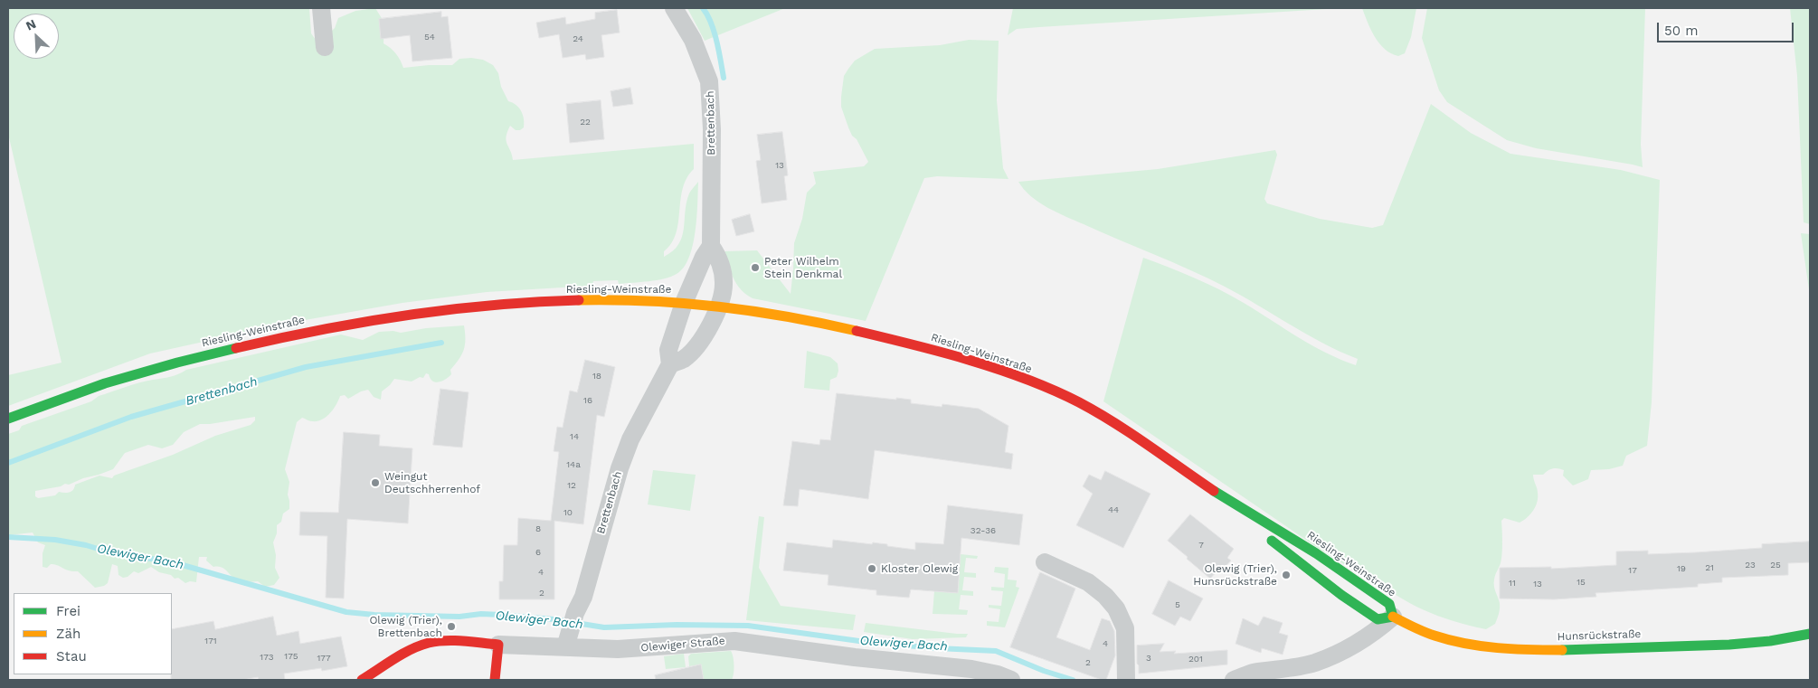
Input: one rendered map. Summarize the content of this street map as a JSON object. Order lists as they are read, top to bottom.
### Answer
{
  "streets": {
    "main road": ["Riesling-Weinstraße", "Hunsrückstraße", "Olewiger Straße"],
    "street": ["Brettenbach"]
  },
  "crossings": [
    ["Brettenbach", "Riesling-Weinstraße"],
    ["Brettenbach", "Olewiger Straße"],
    ["Riesling-Weinstraße", "Hunsrückstraße"]
  ],
  "water": ["Brettenbach", "Olewiger Bach"],
  "places": [
    "Peter Wilhelm Stein Denkmal",
    "Weingut Deutschherrenhof",
    "Kloster Olewig",
    "Olewig (Trier), Hunsrückstraße",
    "Olewig (Trier), Brettenbach"
  ],
  "house_numbers": [
    "54",
    "24",
    "22",
    "13",
    "18",
    "16",
    "14",
    "14a",
    "12",
    "44",
    "10",
    "8",
    "32-36",
    "7",
    "6",
    "23",
    "25",
    "21",
    "19",
    "17",
    "4",
    "15",
    "11",
    "13",
    "2",
    "5",
    "171",
    "4",
    "175",
    "173",
    "177",
    "3",
    "201",
    "2"
  ],
  "legend": ["Frei", "Zäh", "Stau"],
  "scale_bar": "50 m",
  "north": "top left"
}
